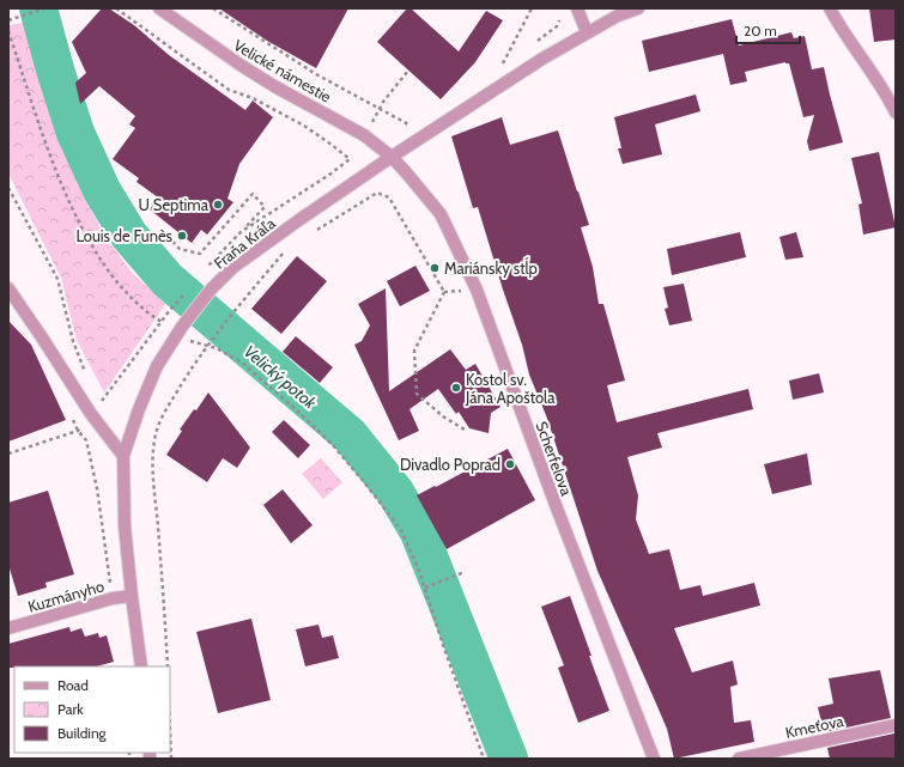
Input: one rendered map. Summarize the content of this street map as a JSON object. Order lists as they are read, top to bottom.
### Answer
{
  "streets": {
    "street": [
      "Velické námestie",
      "Fraňa Kráľa",
      "Scherfelova",
      "Kuzmányho",
      "Kmeťova"
    ]
  },
  "crossings": [
    ["Velické námestie", "Fraňa Kráľa"],
    ["Velické námestie", "Scherfelova"],
    ["Fraňa Kráľa", "Scherfelova"],
    ["Fraňa Kráľa", "Kuzmányho"]
  ],
  "water": ["Velický potok"],
  "places": [
    "U Septima",
    "Louis de Funès",
    "Mariánsky stĺp",
    "Kostol sv. Jána Apoštola",
    "Divadlo Poprad"
  ],
  "legend": ["Road", "Park", "Building"],
  "scale_bar": "20 m"
}
